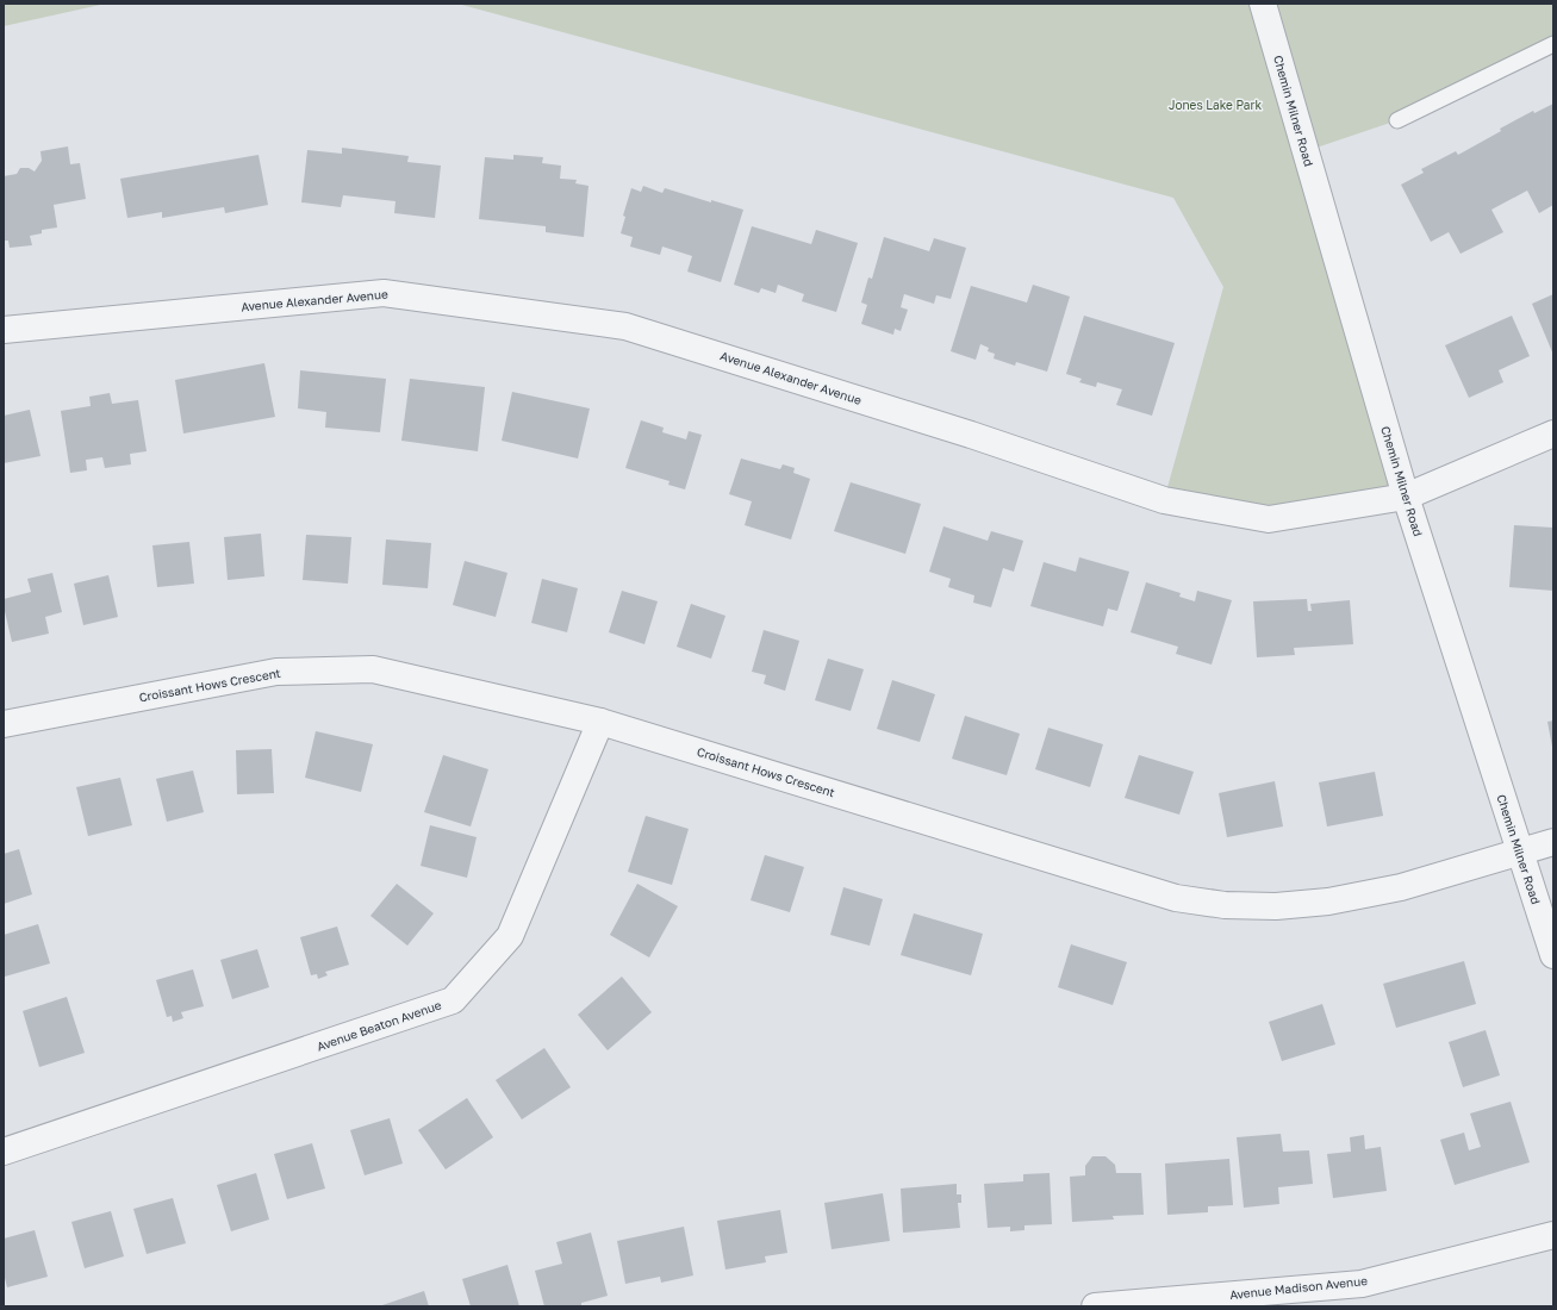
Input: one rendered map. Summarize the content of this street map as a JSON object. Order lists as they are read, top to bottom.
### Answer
{
  "streets": {
    "street": [
      "Chemin Milner Road",
      "Avenue Alexander Avenue",
      "Croissant Hows Crescent",
      "Avenue Beaton Avenue",
      "Avenue Madison Avenue"
    ]
  },
  "crossings": [
    ["Chemin Milner Road", "Avenue Alexander Avenue"],
    ["Chemin Milner Road", "Croissant Hows Crescent"],
    ["Croissant Hows Crescent", "Avenue Beaton Avenue"]
  ],
  "parks": ["Jones Lake Park"]
}
